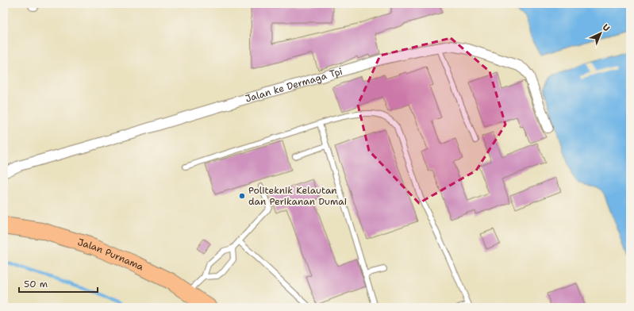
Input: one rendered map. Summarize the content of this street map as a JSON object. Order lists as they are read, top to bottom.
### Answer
{
  "streets": {
    "main road": ["Jalan Purnama"],
    "street": ["Jalan ke Dermaga Tpi"]
  },
  "places": ["Politeknik Kelautan dan Perikanan Dumai"],
  "scale_bar": "50 m",
  "north": "top right"
}
